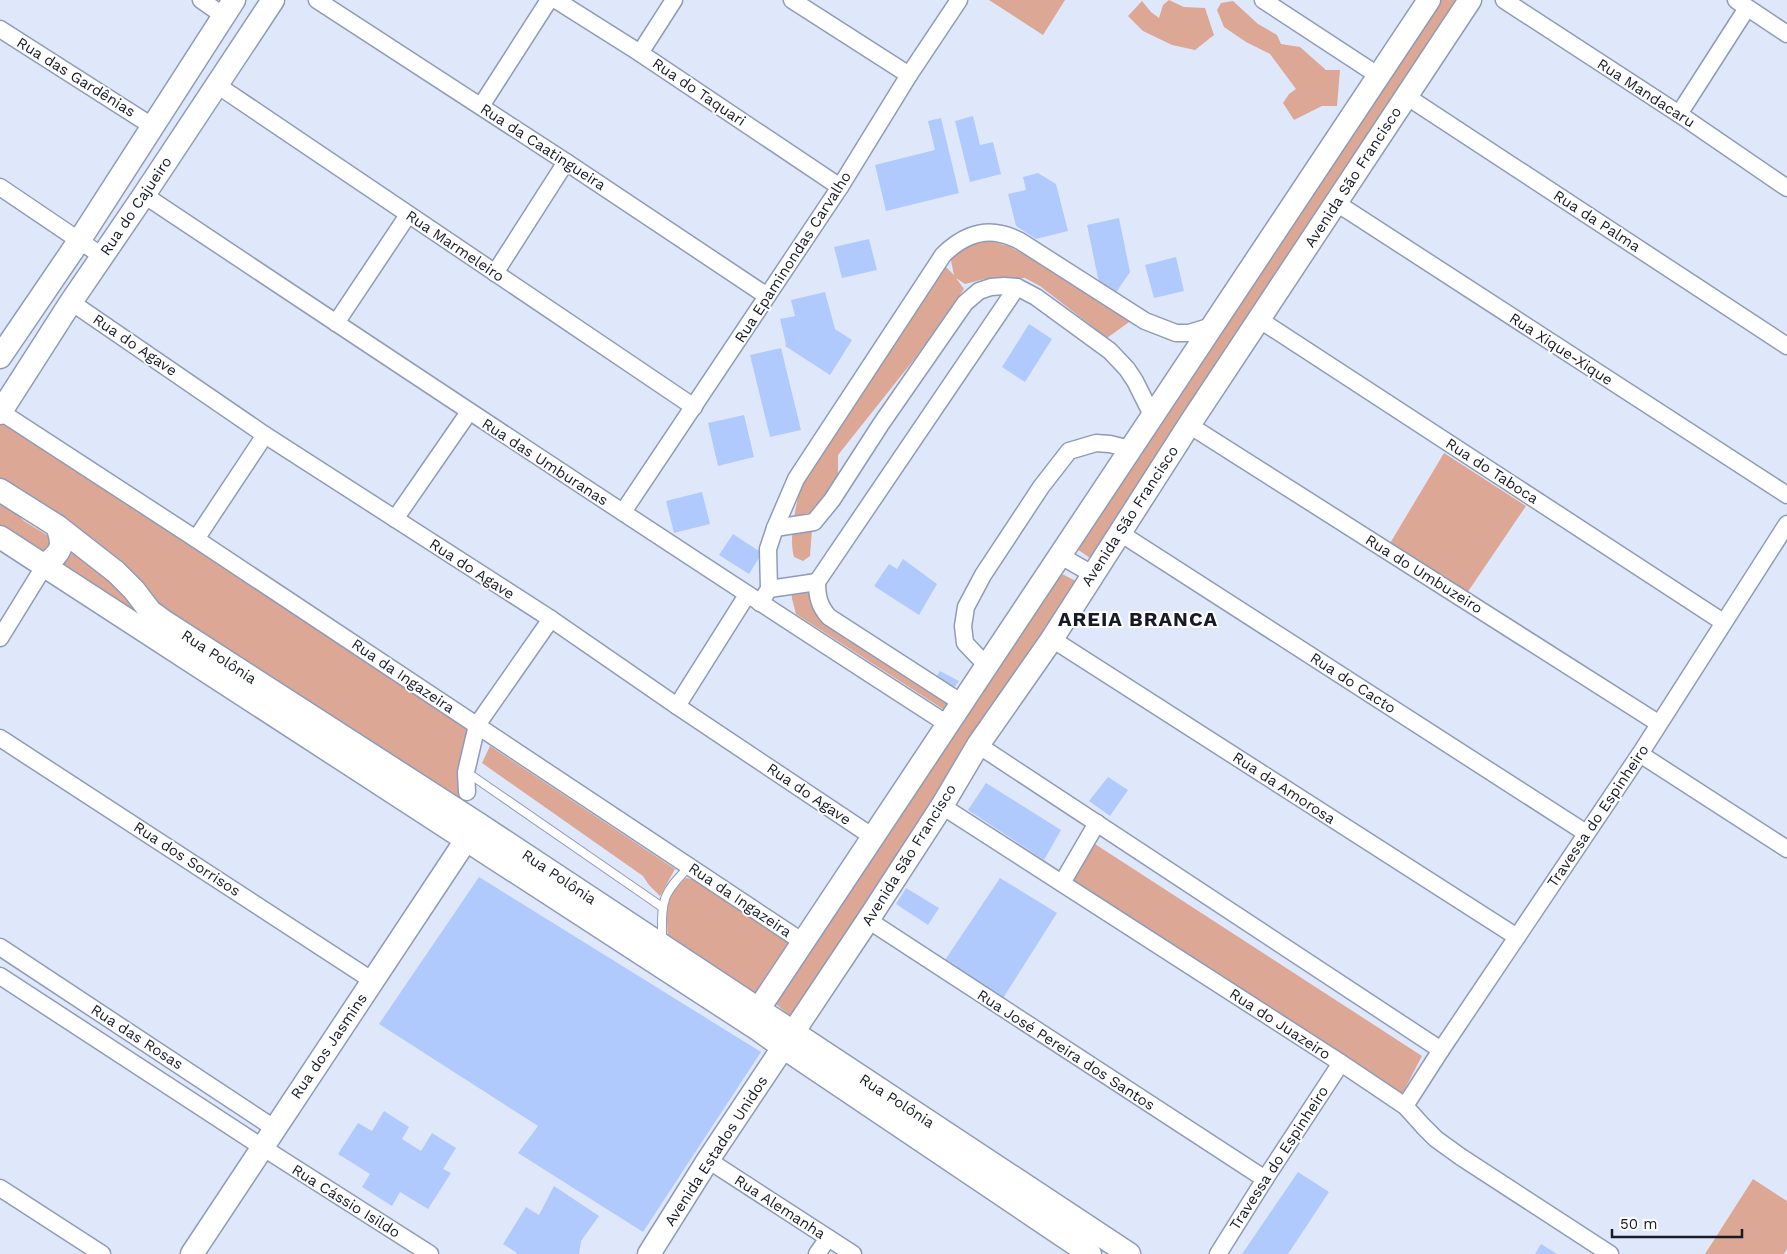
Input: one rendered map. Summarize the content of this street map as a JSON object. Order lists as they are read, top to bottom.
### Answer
{
  "streets": {
    "main road": [
      "Avenida São Francisco",
      "Rua do Cajueiro",
      "Rua Polônia",
      "Rua dos Jasmins",
      "Avenida Estados Unidos"
    ],
    "street": [
      "Rua das Gardênias",
      "Rua do Taquari",
      "Rua Mandacaru",
      "Rua da Caatingueira",
      "Rua da Palma",
      "Rua Marmeleiro",
      "Rua Epaminondas Carvalho",
      "Rua do Agave",
      "Rua Xique-Xique",
      "Rua das Umburanas",
      "Rua do Taboca",
      "Rua do Umbuzeiro",
      "Rua da Ingazeira",
      "Rua do Cacto",
      "Rua da Amorosa",
      "Travessa do Espinheiro",
      "Rua dos Sorrisos",
      "Rua do Juazeiro",
      "Rua das Rosas",
      "Rua José Pereira dos Santos",
      "Rua Cássio Isildo",
      "Rua Alemanha"
    ]
  },
  "crossings": [
    ["Rua das Gardênias", "Rua do Cajueiro"],
    ["Rua do Taquari", "Rua Epaminondas Carvalho"],
    ["Rua da Caatingueira", "Rua Epaminondas Carvalho"],
    ["Avenida São Francisco", "Rua da Palma"],
    ["Avenida São Francisco", "Rua Xique-Xique"],
    ["Avenida São Francisco", "Rua do Taboca"],
    ["Avenida São Francisco", "Rua do Umbuzeiro"],
    ["Avenida São Francisco", "Rua Polônia"],
    ["Avenida São Francisco", "Rua do Cacto"],
    ["Avenida São Francisco", "Rua da Amorosa"],
    ["Avenida São Francisco", "Rua do Juazeiro"],
    ["Avenida São Francisco", "Rua José Pereira dos Santos"],
    ["Avenida São Francisco", "Avenida Estados Unidos"],
    ["Rua do Cajueiro", "Rua Marmeleiro"],
    ["Rua do Cajueiro", "Rua do Agave"],
    ["Rua do Cajueiro", "Rua das Umburanas"],
    ["Rua do Cajueiro", "Rua da Ingazeira"],
    ["Rua Marmeleiro", "Rua Epaminondas Carvalho"],
    ["Rua Epaminondas Carvalho", "Rua das Umburanas"],
    ["Rua do Taboca", "Travessa do Espinheiro"],
    ["Rua do Umbuzeiro", "Travessa do Espinheiro"],
    ["Rua Polônia", "Rua dos Jasmins"],
    ["Rua Polônia", "Avenida Estados Unidos"],
    ["Rua do Cacto", "Travessa do Espinheiro"],
    ["Rua da Amorosa", "Travessa do Espinheiro"],
    ["Travessa do Espinheiro", "Rua do Juazeiro"],
    ["Travessa do Espinheiro", "Rua José Pereira dos Santos"],
    ["Rua dos Sorrisos", "Rua dos Jasmins"],
    ["Rua das Rosas", "Rua dos Jasmins"],
    ["Rua das Rosas", "Rua Cássio Isildo"],
    ["Rua dos Jasmins", "Rua Cássio Isildo"],
    ["Avenida Estados Unidos", "Rua Alemanha"]
  ],
  "districts": ["AREIA BRANCA"],
  "scale_bar": "50 m"
}
